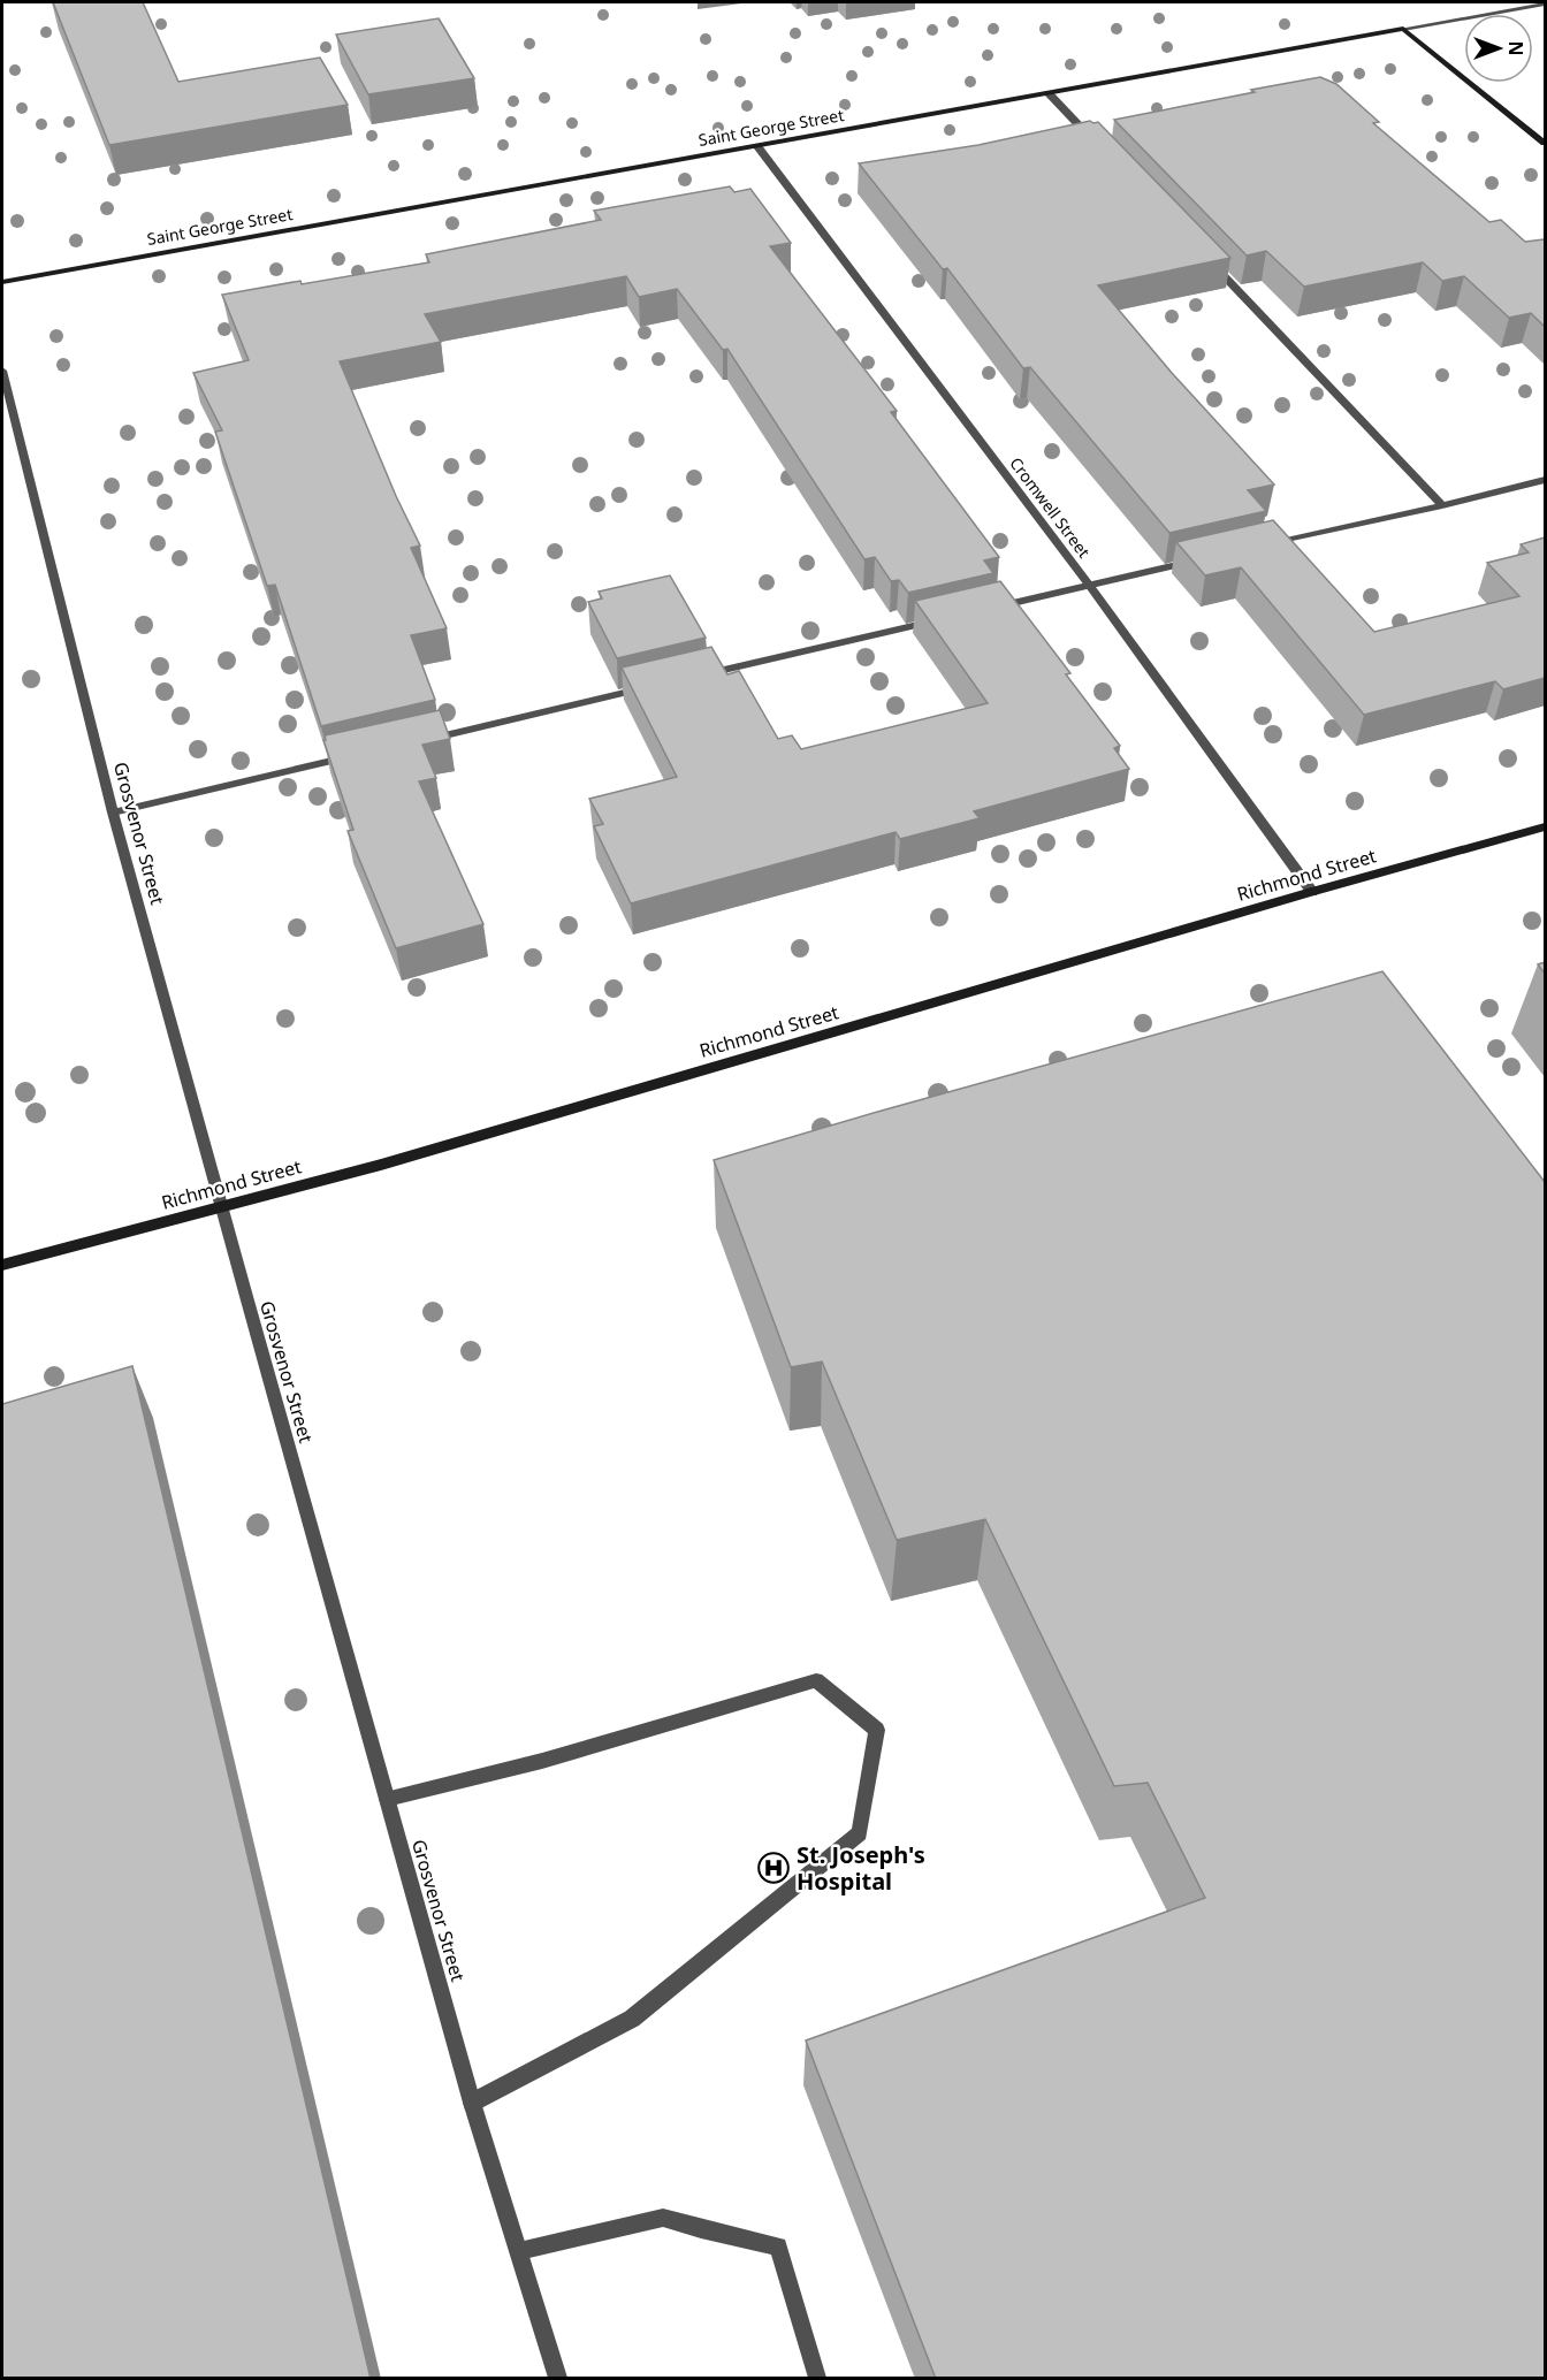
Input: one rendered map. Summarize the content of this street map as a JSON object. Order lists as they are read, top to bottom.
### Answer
{
  "streets": {
    "street": [
      "Saint George Street",
      "Cromwell Street",
      "Grosvenor Street",
      "Richmond Street"
    ]
  },
  "crossings": [
    ["Saint George Street", "Cromwell Street"],
    ["Cromwell Street", "Richmond Street"],
    ["Grosvenor Street", "Richmond Street"]
  ],
  "places": {
    "hospital": ["St. Joseph's Hospital"]
  },
  "north": "right"
}
